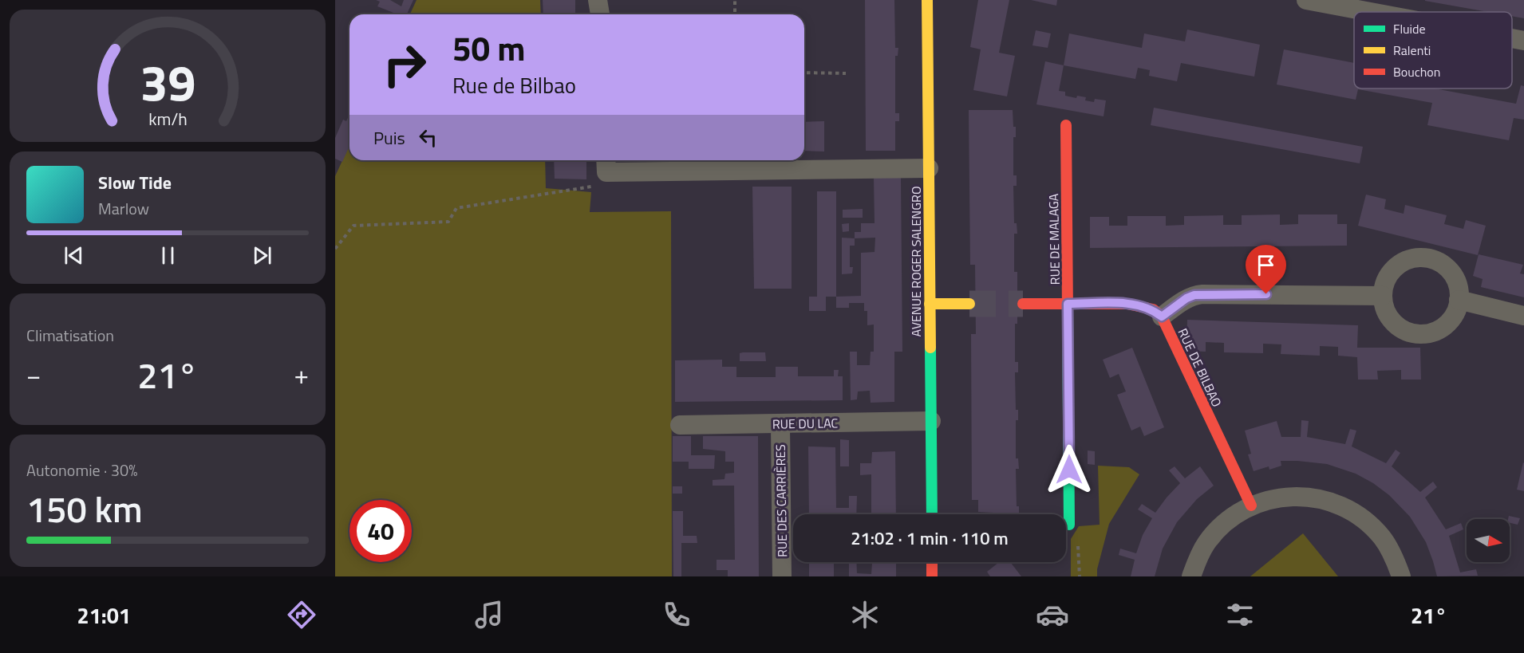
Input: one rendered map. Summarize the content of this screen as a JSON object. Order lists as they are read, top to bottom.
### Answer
{
  "streets": {
    "street": [
      "RUE DE MALAGA",
      "AVENUE ROGER SALENGRO",
      "RUE DE BILBAO",
      "RUE DU LAC",
      "RUE DES CARRIÈRES"
    ]
  },
  "crossings": [
    ["AVENUE ROGER SALENGRO", "RUE DU LAC"],
    ["RUE DU LAC", "RUE DES CARRIÈRES"]
  ],
  "legend": ["Fluide", "Ralenti", "Bouchon"],
  "north": "right",
  "page": {
    "turn": ["50 m", "Rue de Bilbao"],
    "then": "Puis",
    "song": ["Slow Tide", "Marlow"],
    "tile": [
      "Climatisation",
      ["Autonomie · 30%", "150 km"]
    ],
    "heat": ["−", "21°", "+"],
    "limit": "40",
    "trip": "21:02 · 1 min · 110 m",
    "tabs": ["21:01", "21°"],
    "gauge": ["39", "km/h"]
  }
}
